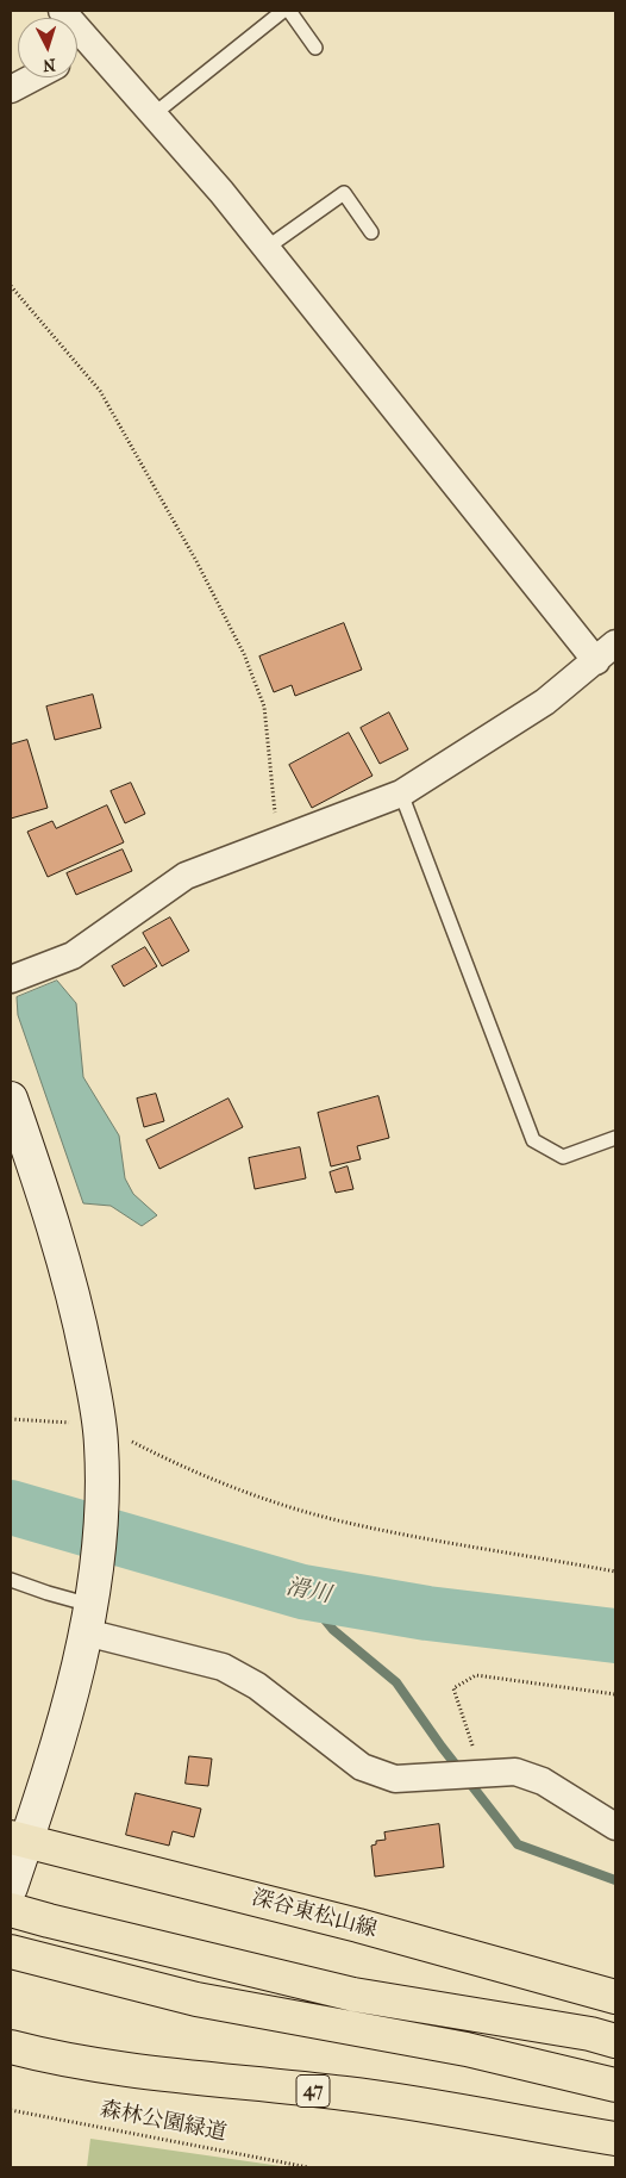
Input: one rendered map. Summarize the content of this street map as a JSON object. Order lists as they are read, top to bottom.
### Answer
{
  "streets": {
    "main road": ["深谷東松山線", "47"],
    "path": ["森林公園緑道"]
  },
  "water": ["滑川"],
  "north": "bottom"
}
